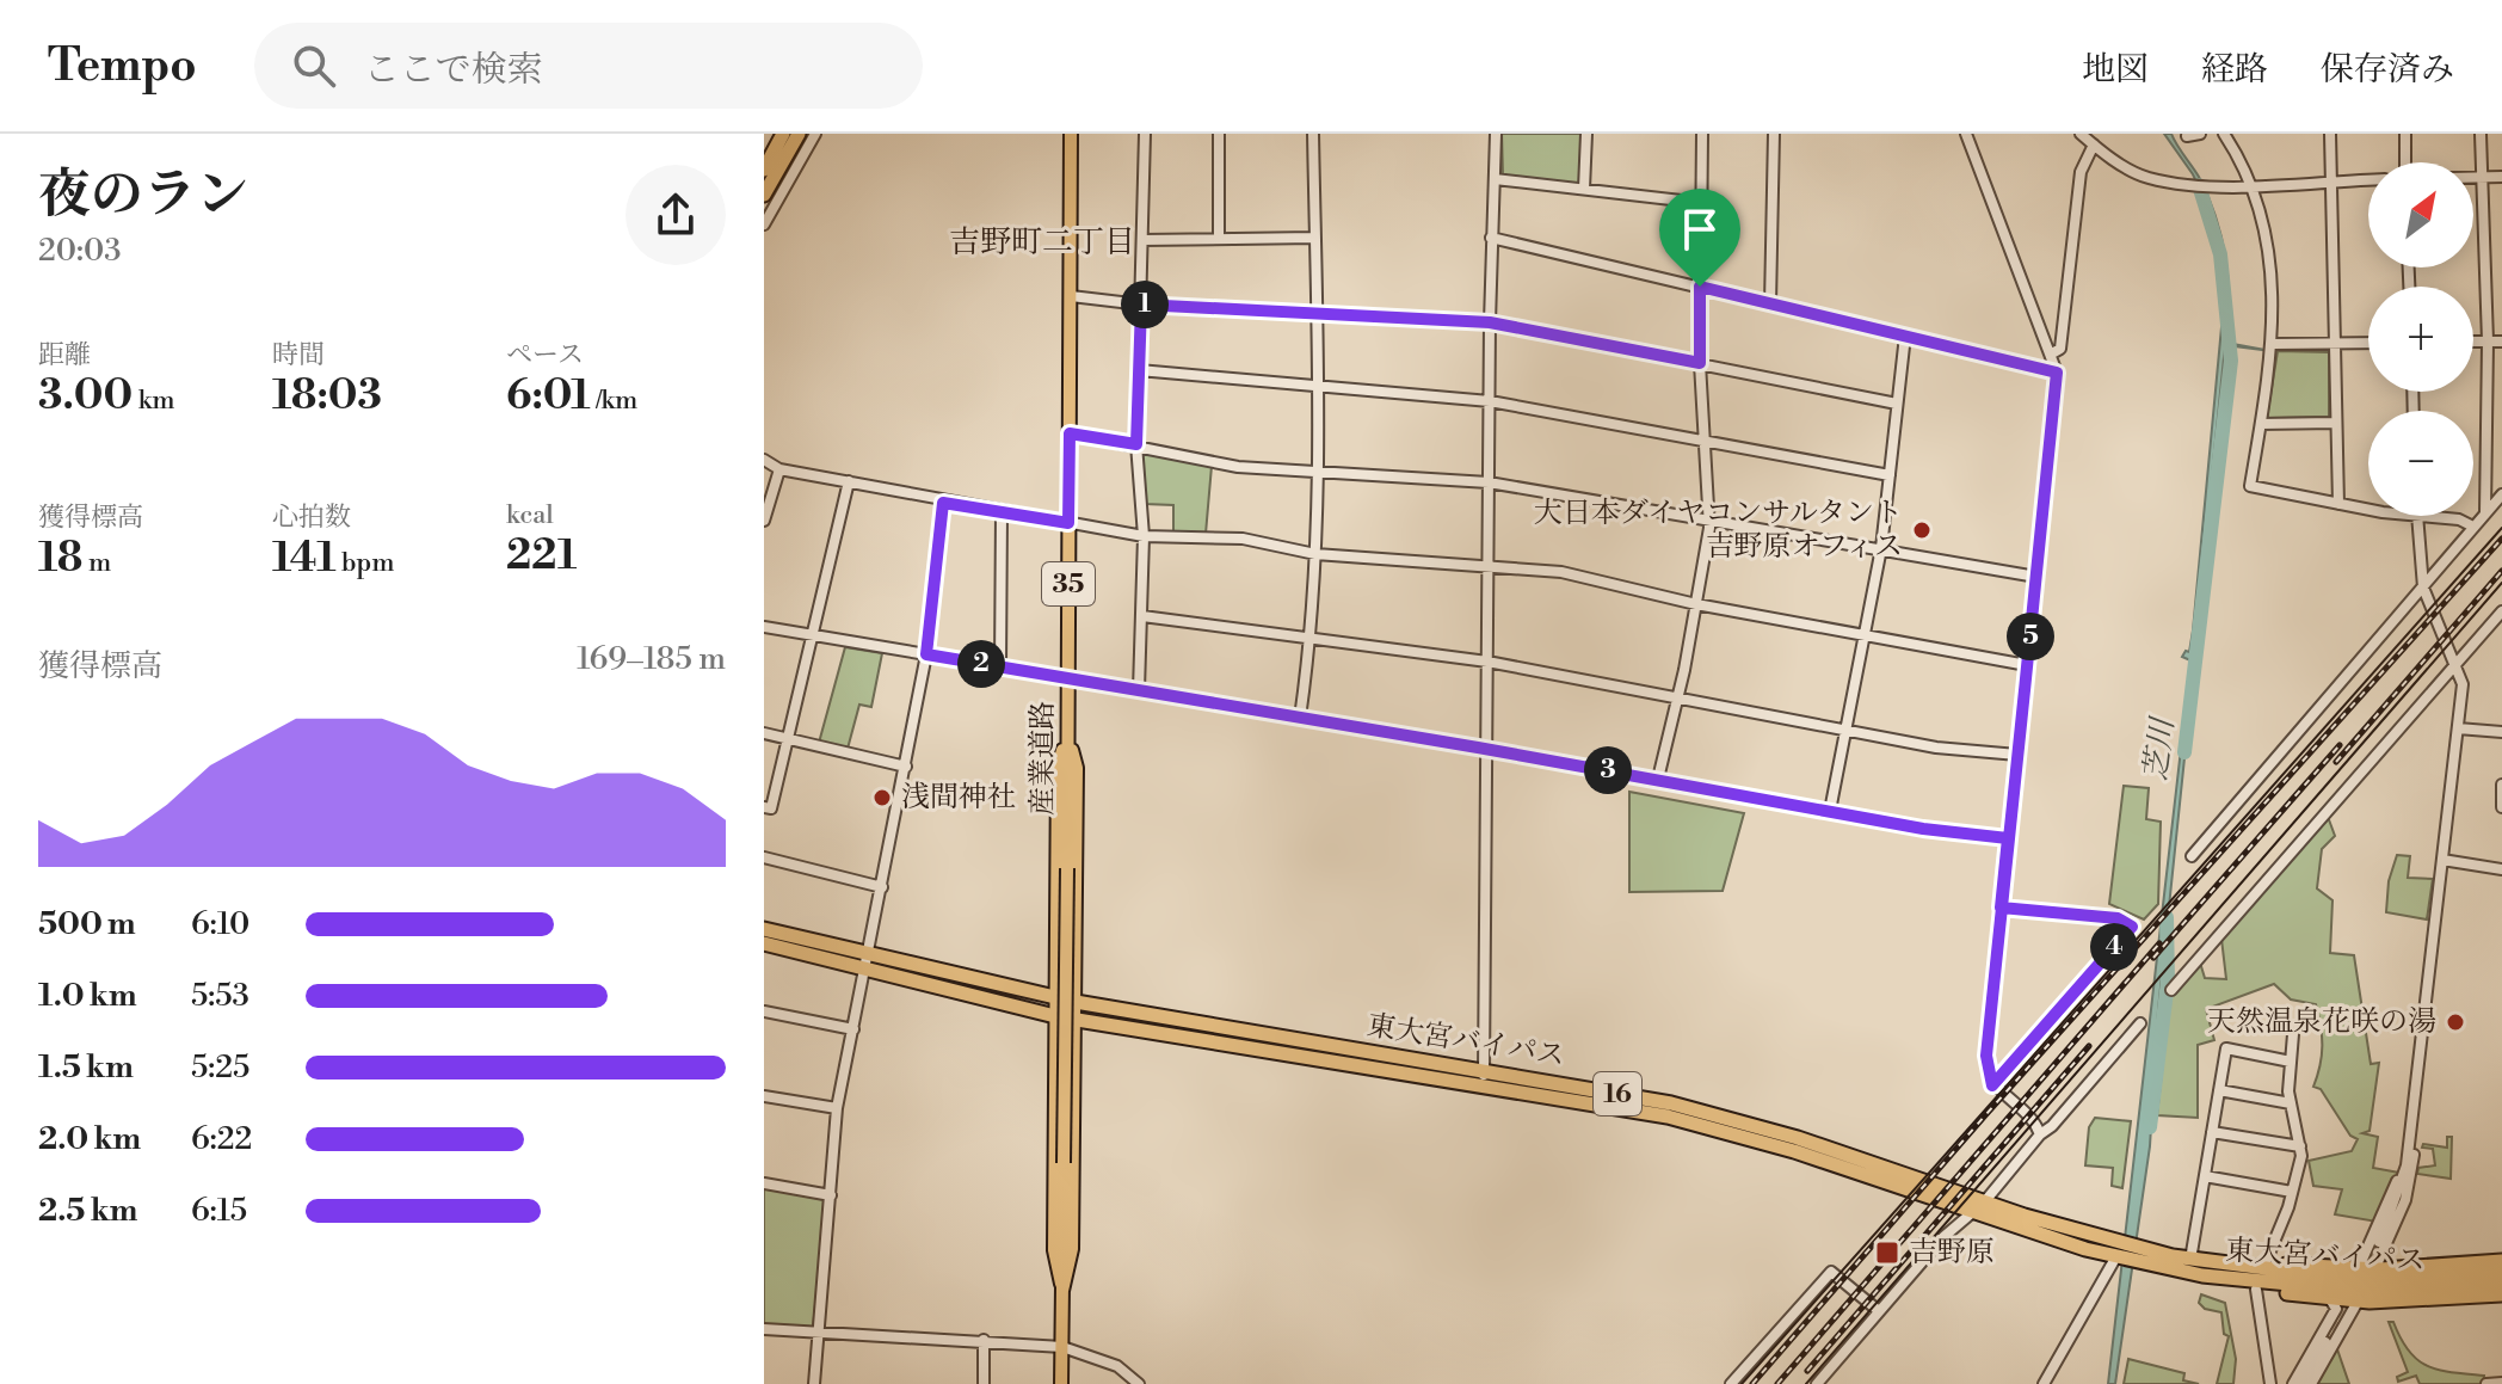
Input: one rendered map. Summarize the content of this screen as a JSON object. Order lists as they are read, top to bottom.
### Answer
{
  "streets": {
    "highway": ["東大宮バイパス", "16"],
    "main road": ["35", "産業道路"]
  },
  "crossings": [
    ["35", "産業道路"],
    ["35", "東大宮バイパス"]
  ],
  "districts": ["吉野町二丁目"],
  "water": ["芝川"],
  "places": {
    "other": ["大日本ダイヤコンサルタント 吉野原オフィス", "浅間神社", "天然温泉花咲の湯"],
    "transit": ["吉野原"]
  },
  "north": "top right",
  "page": {
    "header": "Tempo",
    "search": "ここで検索",
    "nav": ["地図", "経路", "保存済み"],
    "heading": ["夜のラン", "20:03"],
    "map_buttons": ["+", "−"],
    "pins": [
      "1",
      "5",
      "2",
      "3",
      "4"
    ],
    "stats": [
      ["距離", "3.00 km"],
      ["時間", "18:03"],
      ["ペース", "6:01 /km"],
      ["獲得標高", "18 m"],
      ["心拍数", "141 bpm"],
      ["kcal", "221"]
    ],
    "chart": ["獲得標高", "169–185 m"],
    "list": [
      {
        "name": "500 m",
        "note": "6:10"
      },
      {
        "name": "1.0 km",
        "note": "5:53"
      },
      {
        "name": "1.5 km",
        "note": "5:25"
      },
      {
        "name": "2.0 km",
        "note": "6:22"
      },
      {
        "name": "2.5 km",
        "note": "6:15"
      }
    ]
  }
}
